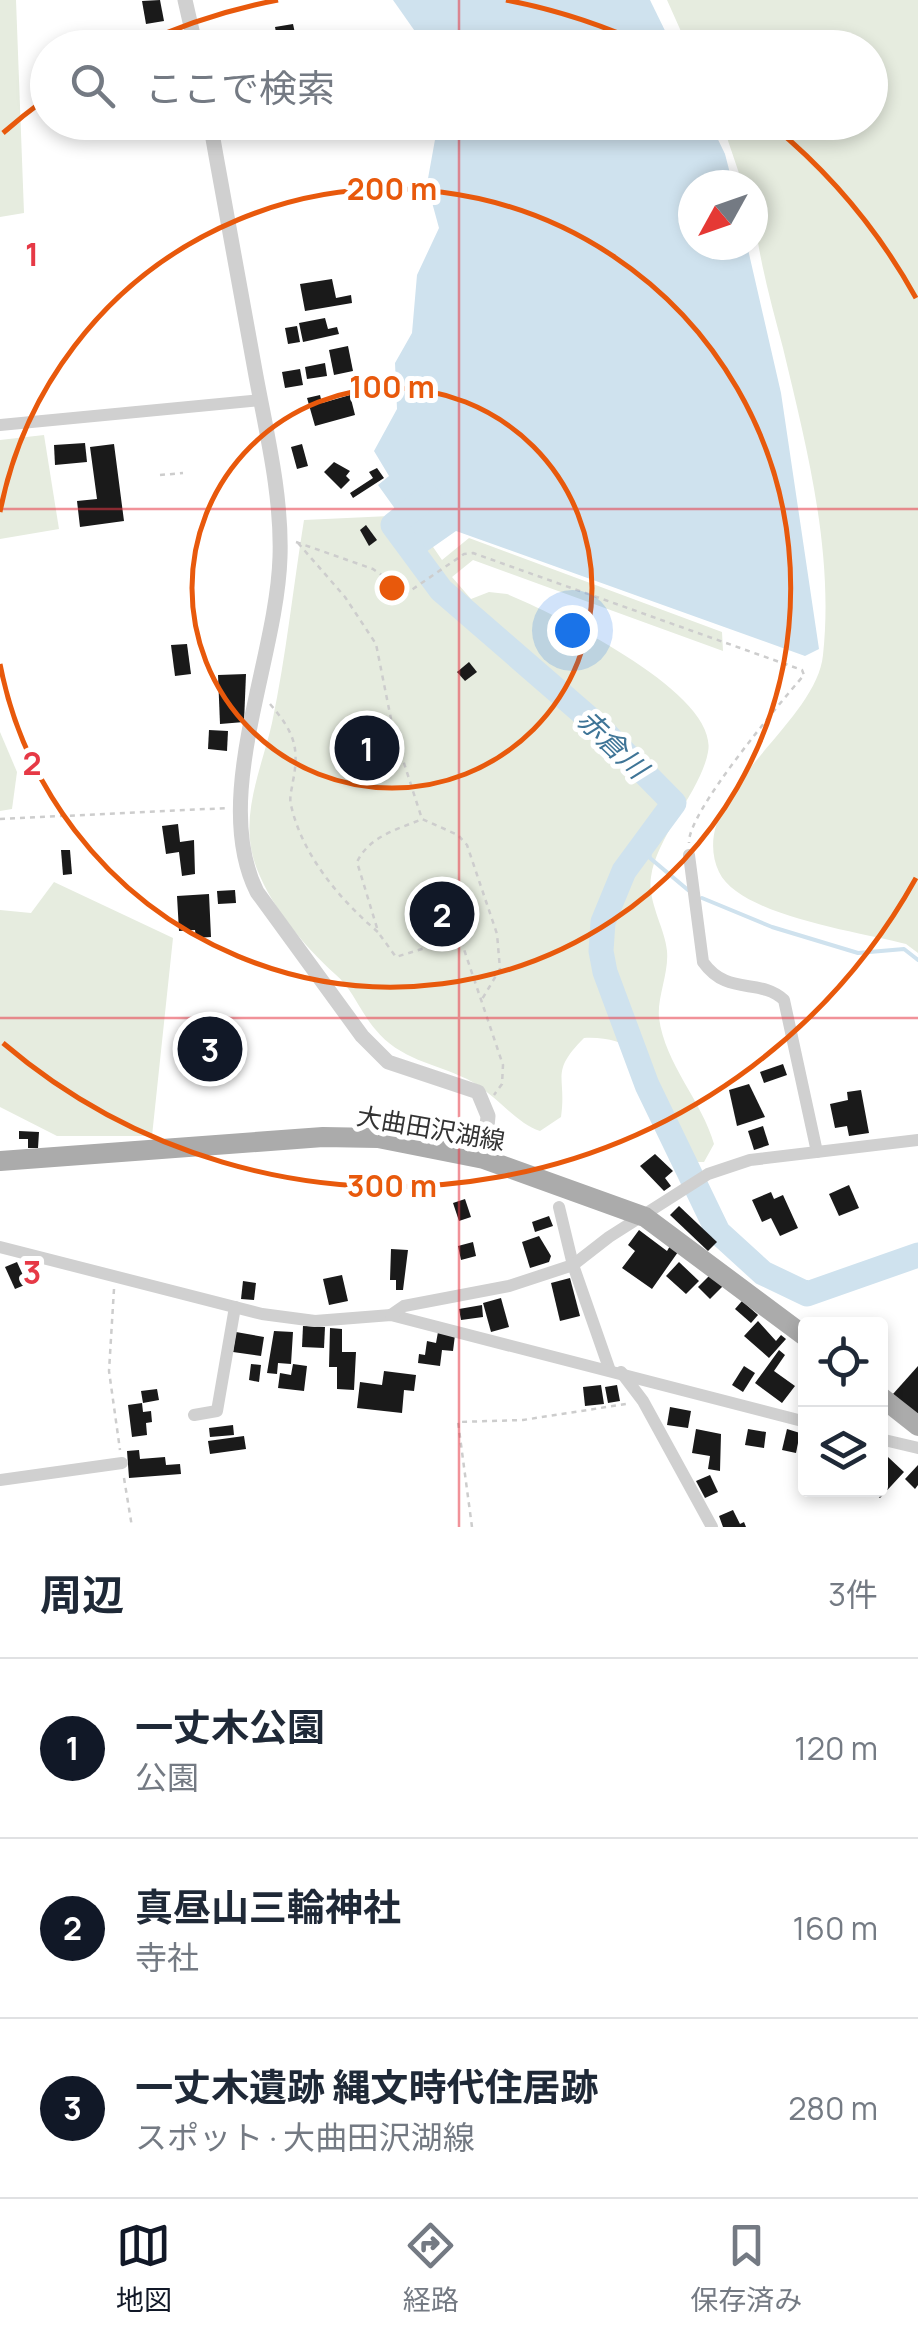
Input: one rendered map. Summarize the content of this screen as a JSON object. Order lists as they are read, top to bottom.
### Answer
{
  "streets": {
    "main road": ["大曲田沢湖線"]
  },
  "water": ["赤倉川"],
  "north": "bottom left",
  "page": {
    "search": "ここで検索",
    "pins": ["1", "2", "3"],
    "heading": ["周辺", "3件"],
    "list": [
      {
        "mark": "1",
        "name": "一丈木公園",
        "note": "公園",
        "value": "120 m"
      },
      {
        "mark": "2",
        "name": "真昼山三輪神社",
        "note": "寺社",
        "value": "160 m"
      },
      {
        "mark": "3",
        "name": "一丈木遺跡 縄文時代住居跡",
        "note": "スポット · 大曲田沢湖線",
        "value": "280 m"
      }
    ],
    "nav": ["地図", "経路", "保存済み"]
  },
  "grid": {
    "rows": ["1", "2", "3"]
  },
  "rings": ["200 m", "100 m", "300 m"]
}
